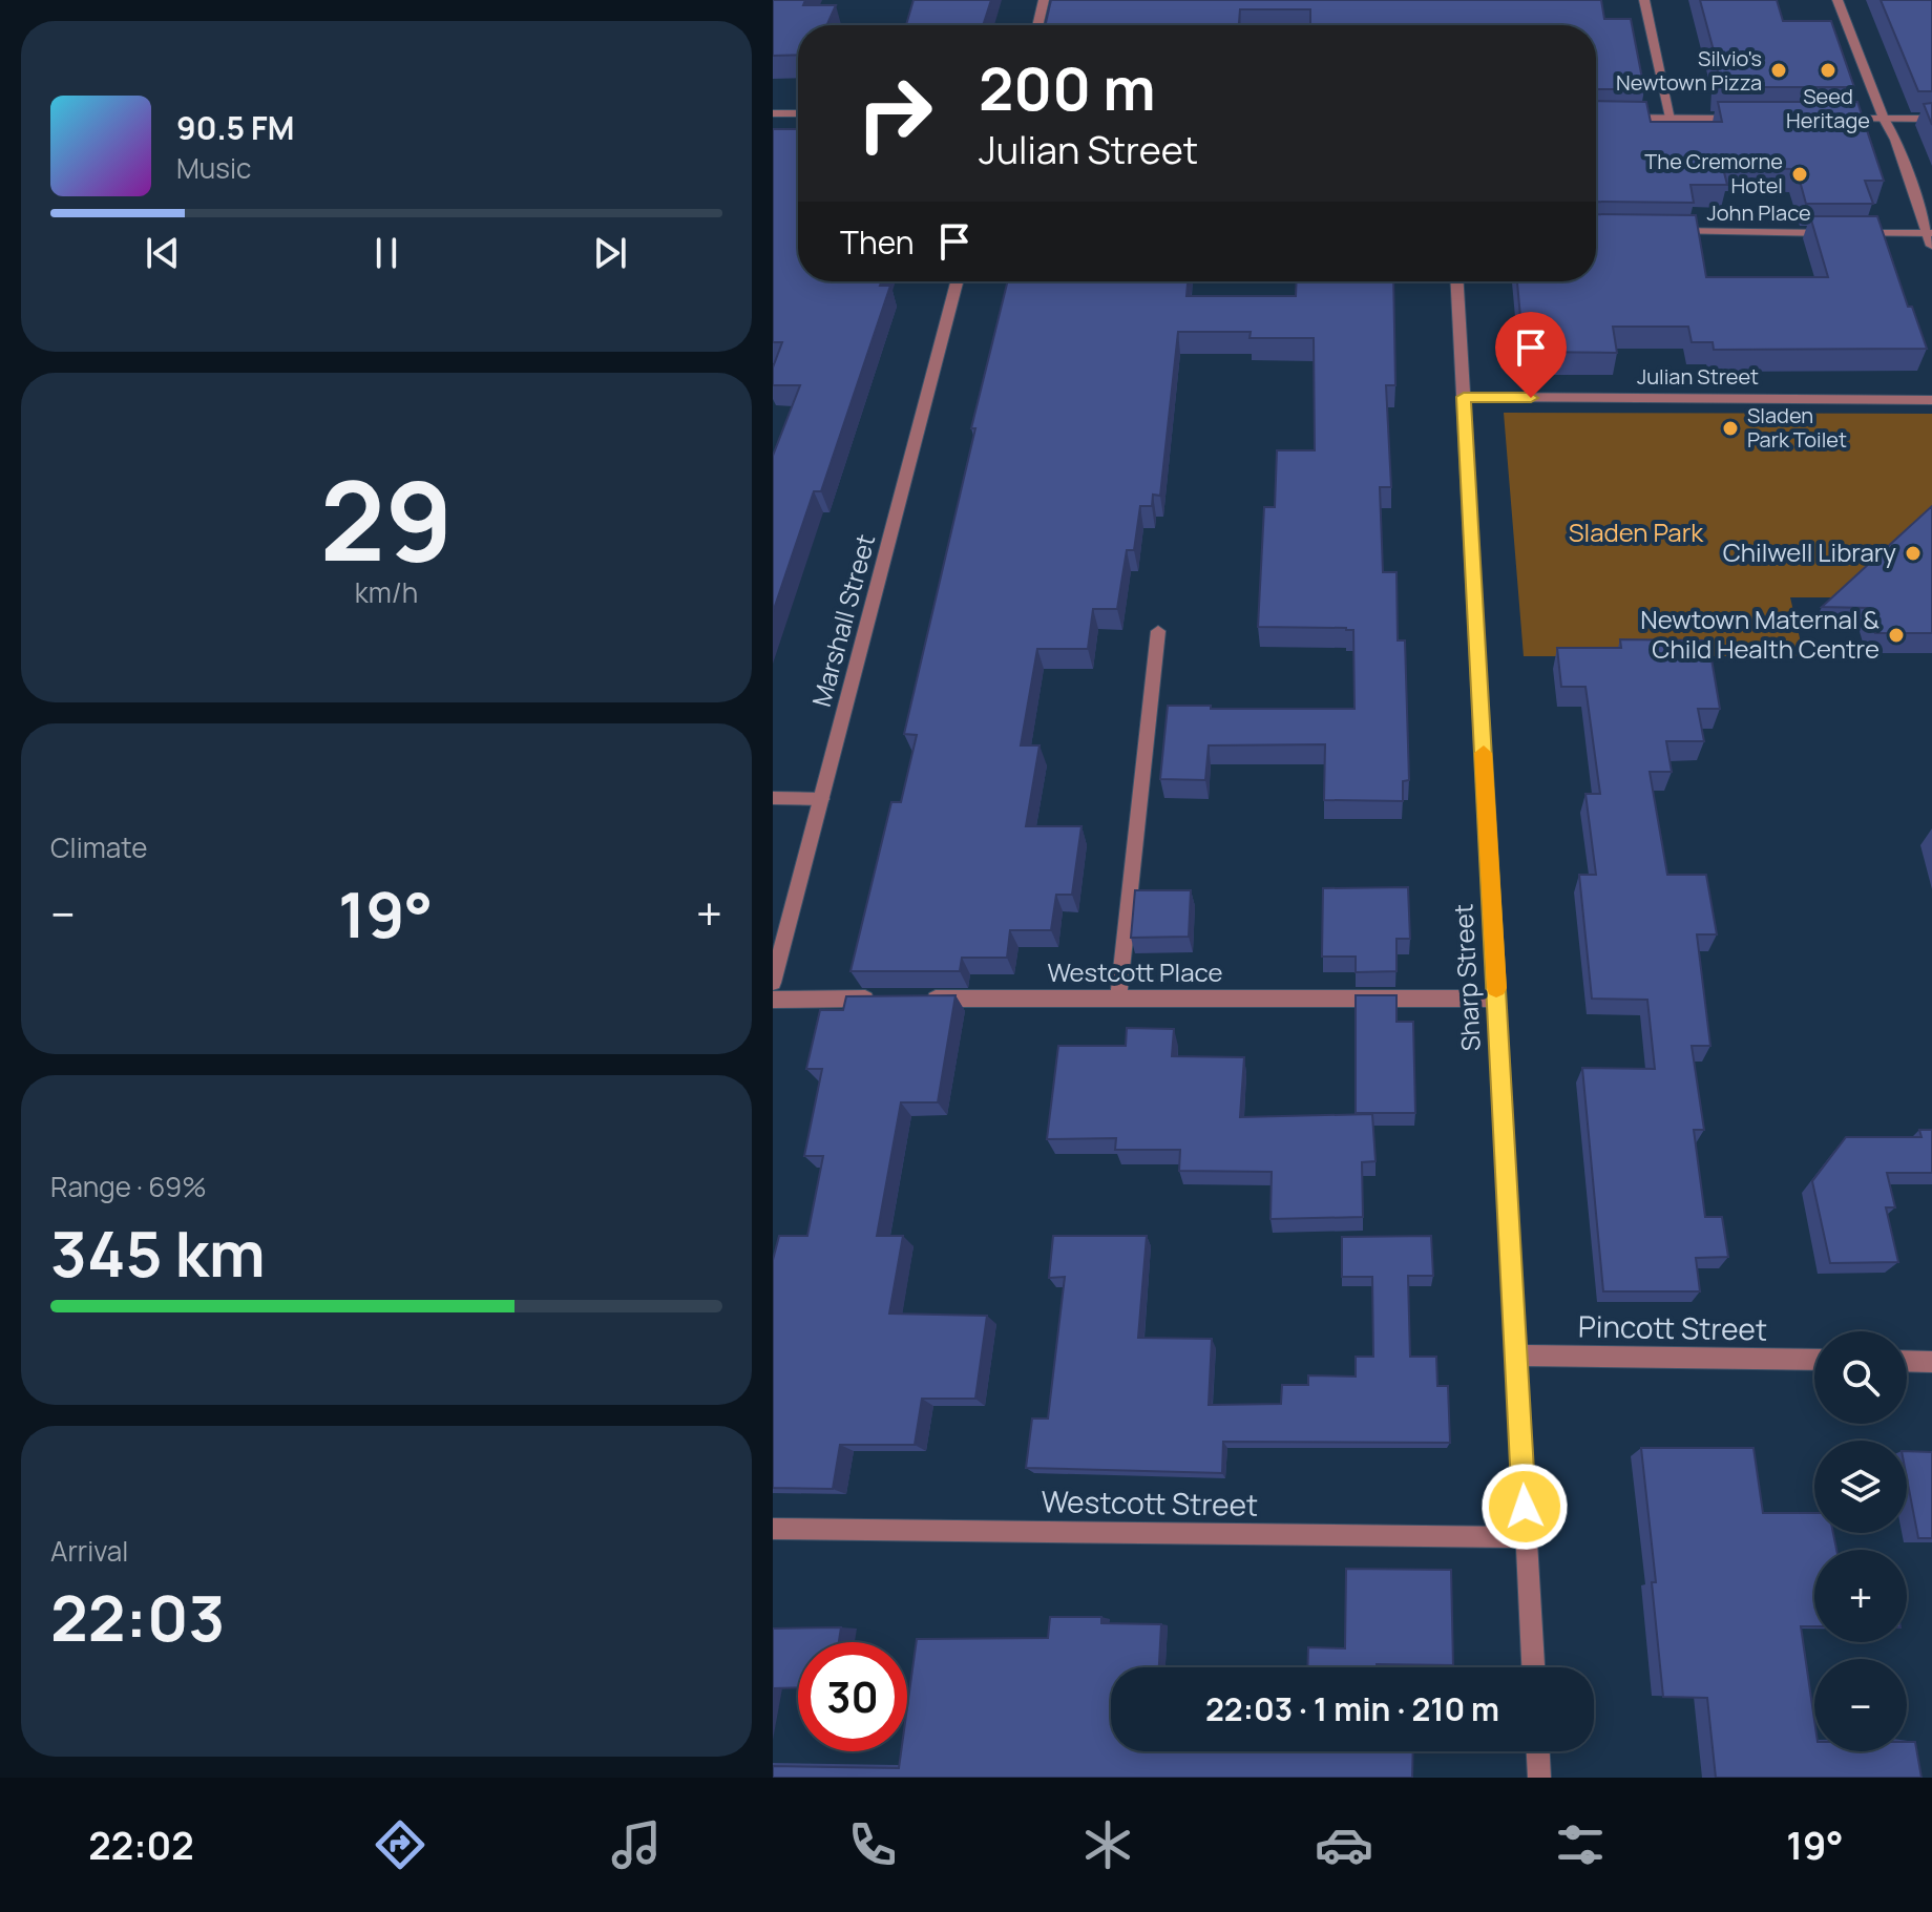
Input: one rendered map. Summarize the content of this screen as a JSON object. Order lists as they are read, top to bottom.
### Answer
{
  "streets": {
    "street": [
      "John Place",
      "Julian Street",
      "Marshall Street",
      "Westcott Place",
      "Sharp Street",
      "Pincott Street",
      "Westcott Street"
    ]
  },
  "crossings": [
    ["Julian Street", "Sharp Street"],
    ["Westcott Place", "Sharp Street"],
    ["Sharp Street", "Pincott Street"],
    ["Sharp Street", "Westcott Street"]
  ],
  "parks": ["Sladen Park"],
  "places": [
    "Silvio's Newtown Pizza",
    "Seed Heritage",
    "The Cremorne Hotel",
    "Sladen Park Toilet",
    "Chilwell Library",
    "Newtown Maternal & Child Health Centre"
  ],
  "page": {
    "turn": ["200 m", "Julian Street"],
    "song": ["90.5 FM", "Music"],
    "then": "Then",
    "tile": [
      ["29", "km/h"],
      "Climate",
      ["Range · 69%", "345 km"],
      ["Arrival", "22:03"]
    ],
    "heat": ["−", "19°", "+"],
    "map_buttons": ["+", "−"],
    "limit": "30",
    "trip": "22:03 · 1 min · 210 m",
    "tabs": ["22:02", "19°"]
  }
}
